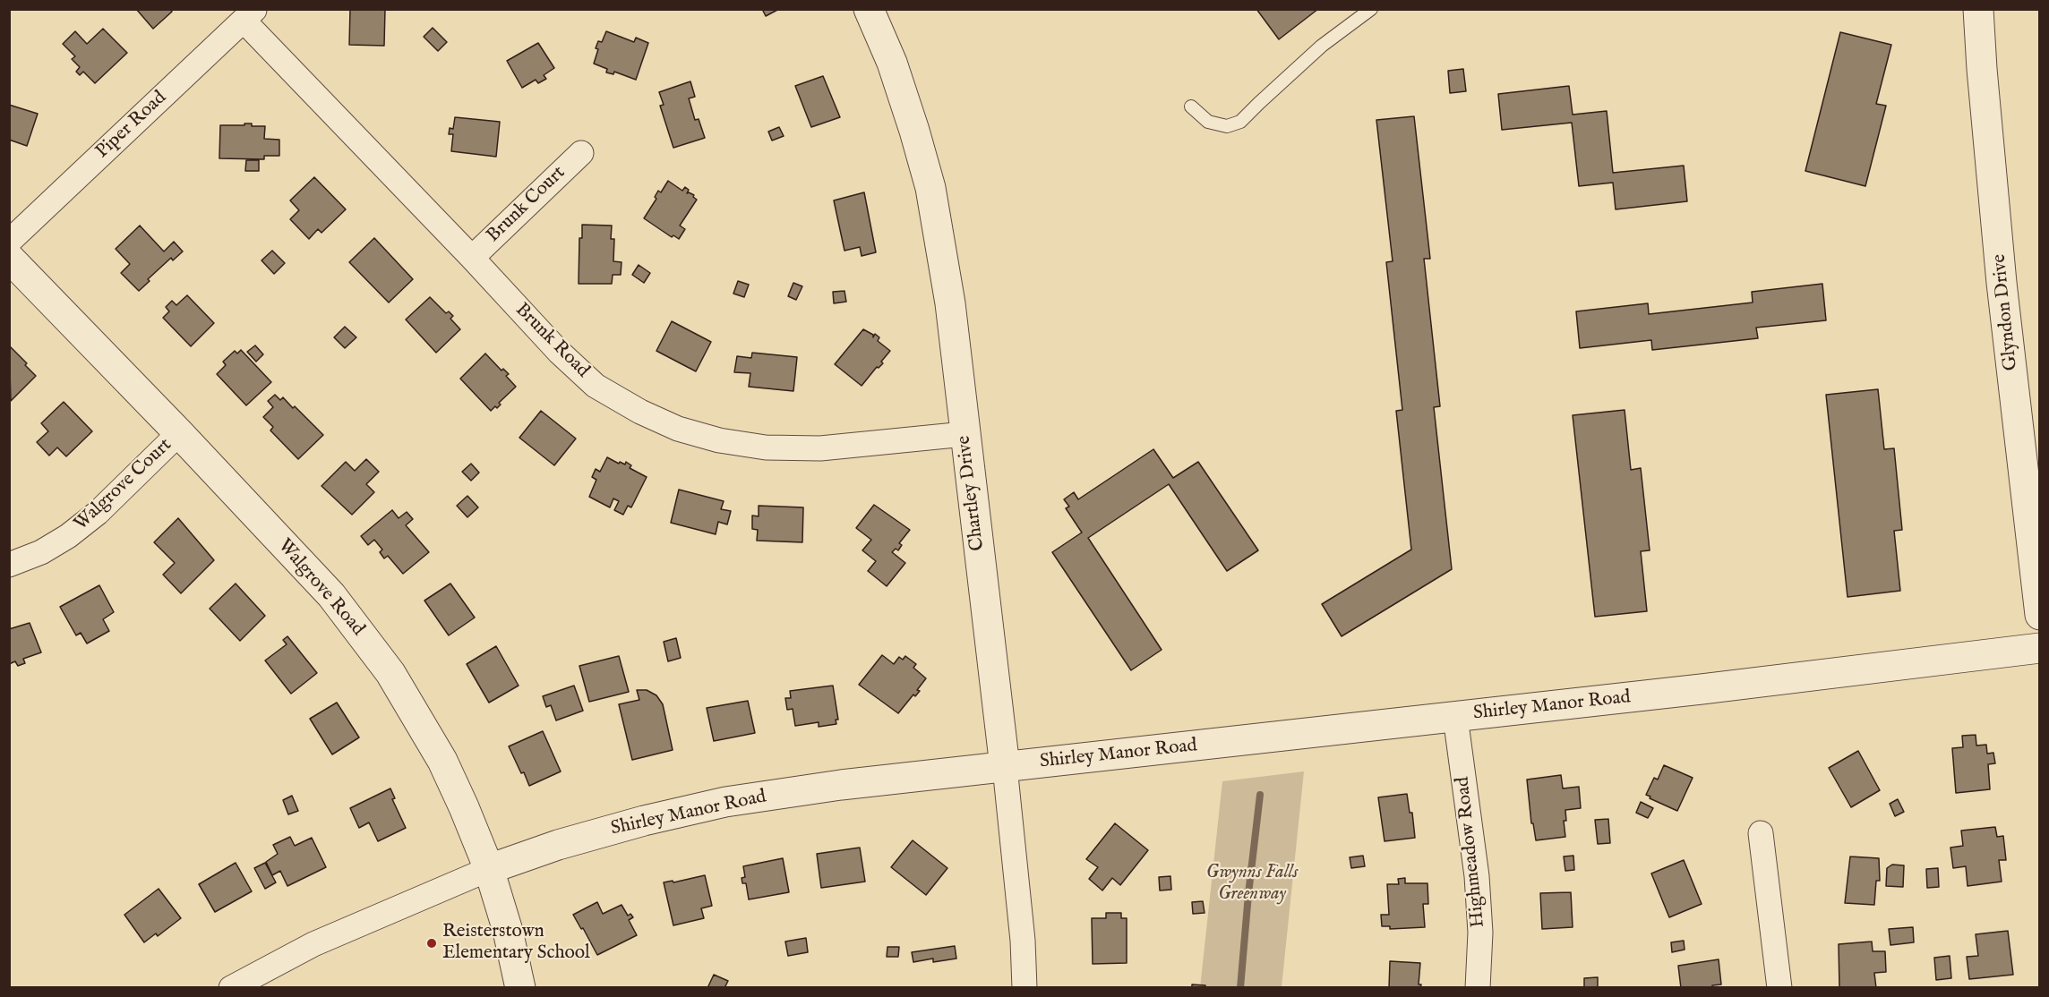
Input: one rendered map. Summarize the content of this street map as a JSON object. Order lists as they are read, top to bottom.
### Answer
{
  "streets": {
    "street": [
      "Piper Road",
      "Brunk Court",
      "Glyndon Drive",
      "Brunk Road",
      "Walgrove Court",
      "Chartley Drive",
      "Walgrove Road",
      "Shirley Manor Road",
      "Highmeadow Road"
    ]
  },
  "crossings": [
    ["Piper Road", "Brunk Road"],
    ["Brunk Court", "Brunk Road"],
    ["Brunk Road", "Chartley Drive"],
    ["Walgrove Court", "Walgrove Road"],
    ["Chartley Drive", "Shirley Manor Road"],
    ["Walgrove Road", "Shirley Manor Road"],
    ["Shirley Manor Road", "Highmeadow Road"]
  ],
  "parks": ["Gwynns Falls Greenway"],
  "places": ["Reisterstown Elementary School"]
}
